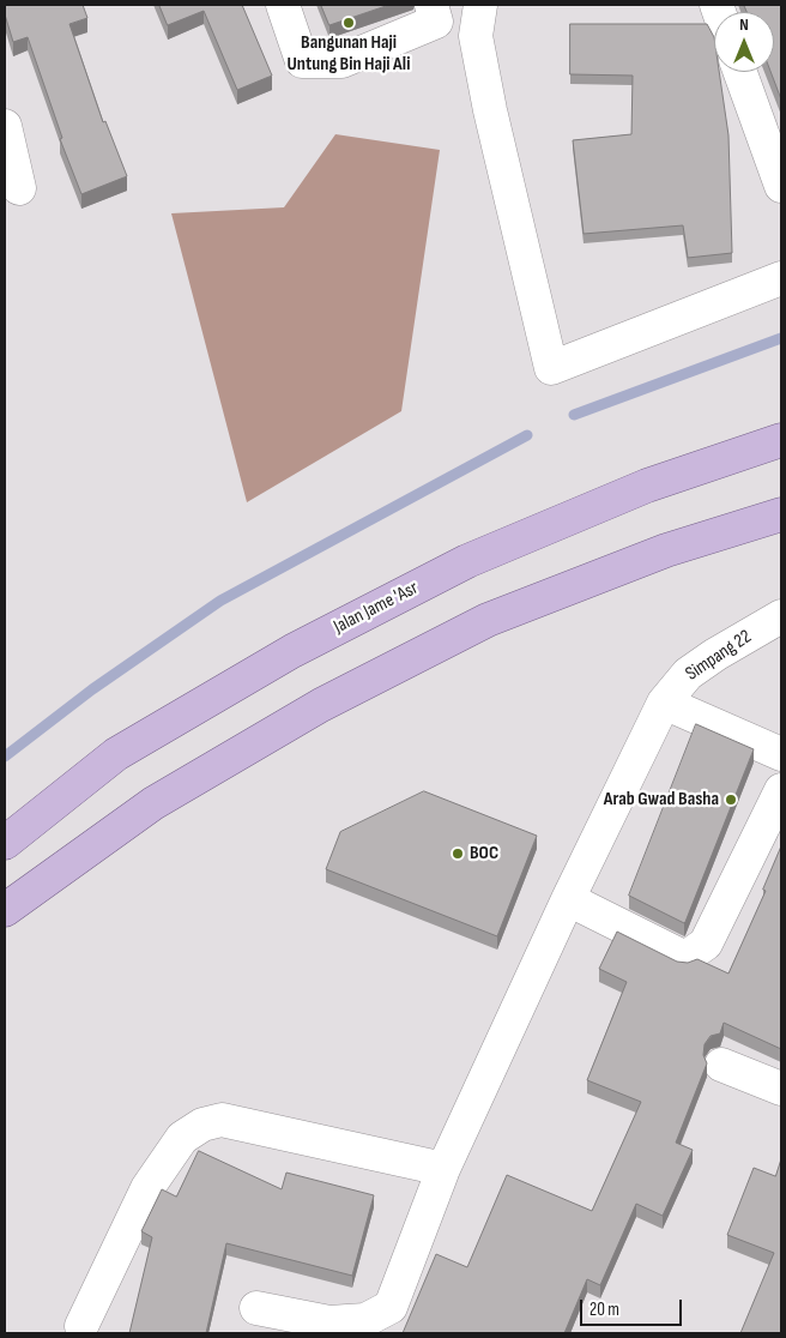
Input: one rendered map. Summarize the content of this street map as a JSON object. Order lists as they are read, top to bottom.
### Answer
{
  "streets": {
    "main road": ["Jalan Jame 'Asr"],
    "street": ["Simpang 22"]
  },
  "places": ["Bangunan Haji Untung Bin Haji Ali", "Arab Gwad Basha", "BOC"],
  "scale_bar": "20 m",
  "north": "top"
}
